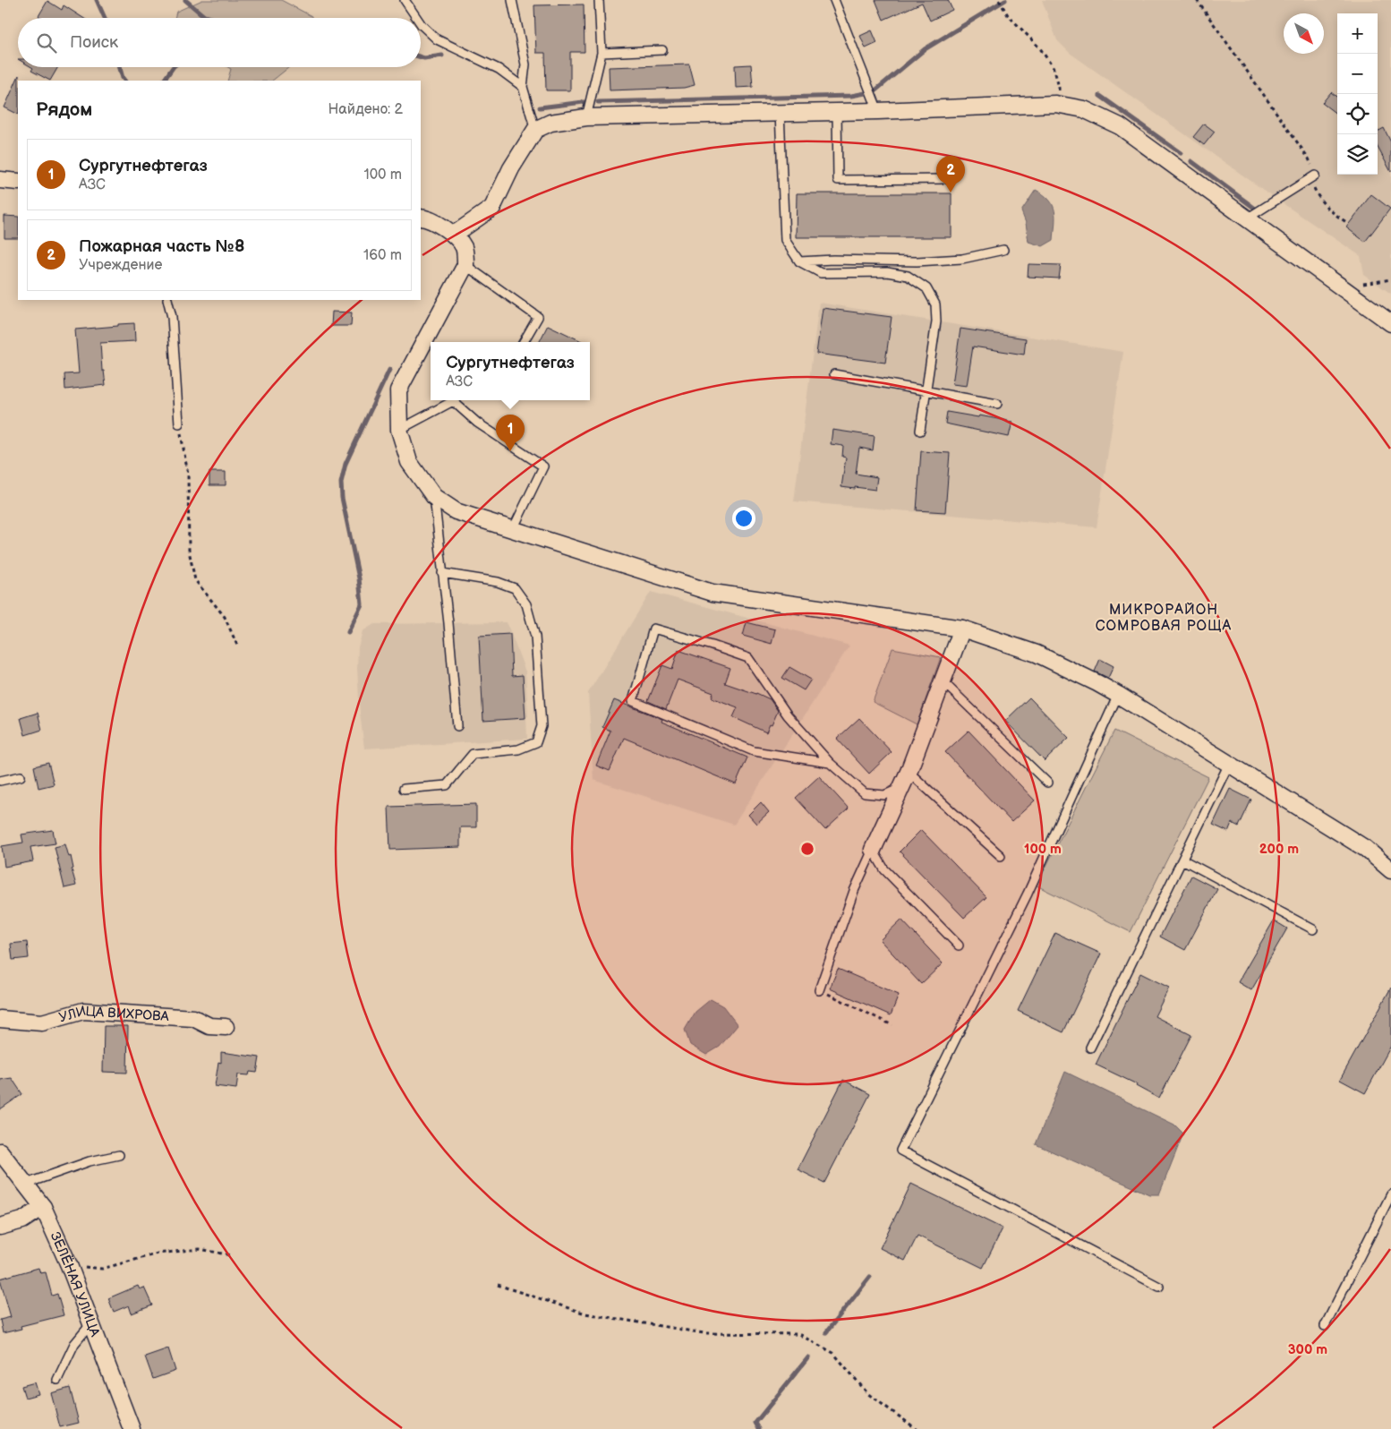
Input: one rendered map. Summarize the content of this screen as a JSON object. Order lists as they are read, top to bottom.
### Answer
{
  "streets": {
    "street": ["УЛИЦА ВИХРОВА", "ЗЕЛЁНАЯ УЛИЦА"]
  },
  "districts": ["МИКРОРАЙОН СОМРОВАЯ РОЩА"],
  "north": "bottom right",
  "page": {
    "map_buttons": ["+", "−"],
    "search": "Поиск",
    "heading": ["Рядом", "Найдено: 2"],
    "list": [
      {
        "mark": "1",
        "name": "Сургутнефтегаз",
        "note": "АЗС",
        "value": "100 m"
      },
      {
        "mark": "2",
        "name": "Пожарная часть №8",
        "note": "Учреждение",
        "value": "160 m"
      }
    ],
    "pins": ["2", "1"],
    "popup": ["Сургутнефтегаз", "АЗС"]
  },
  "rings": ["100 m", "200 m", "300 m"]
}
